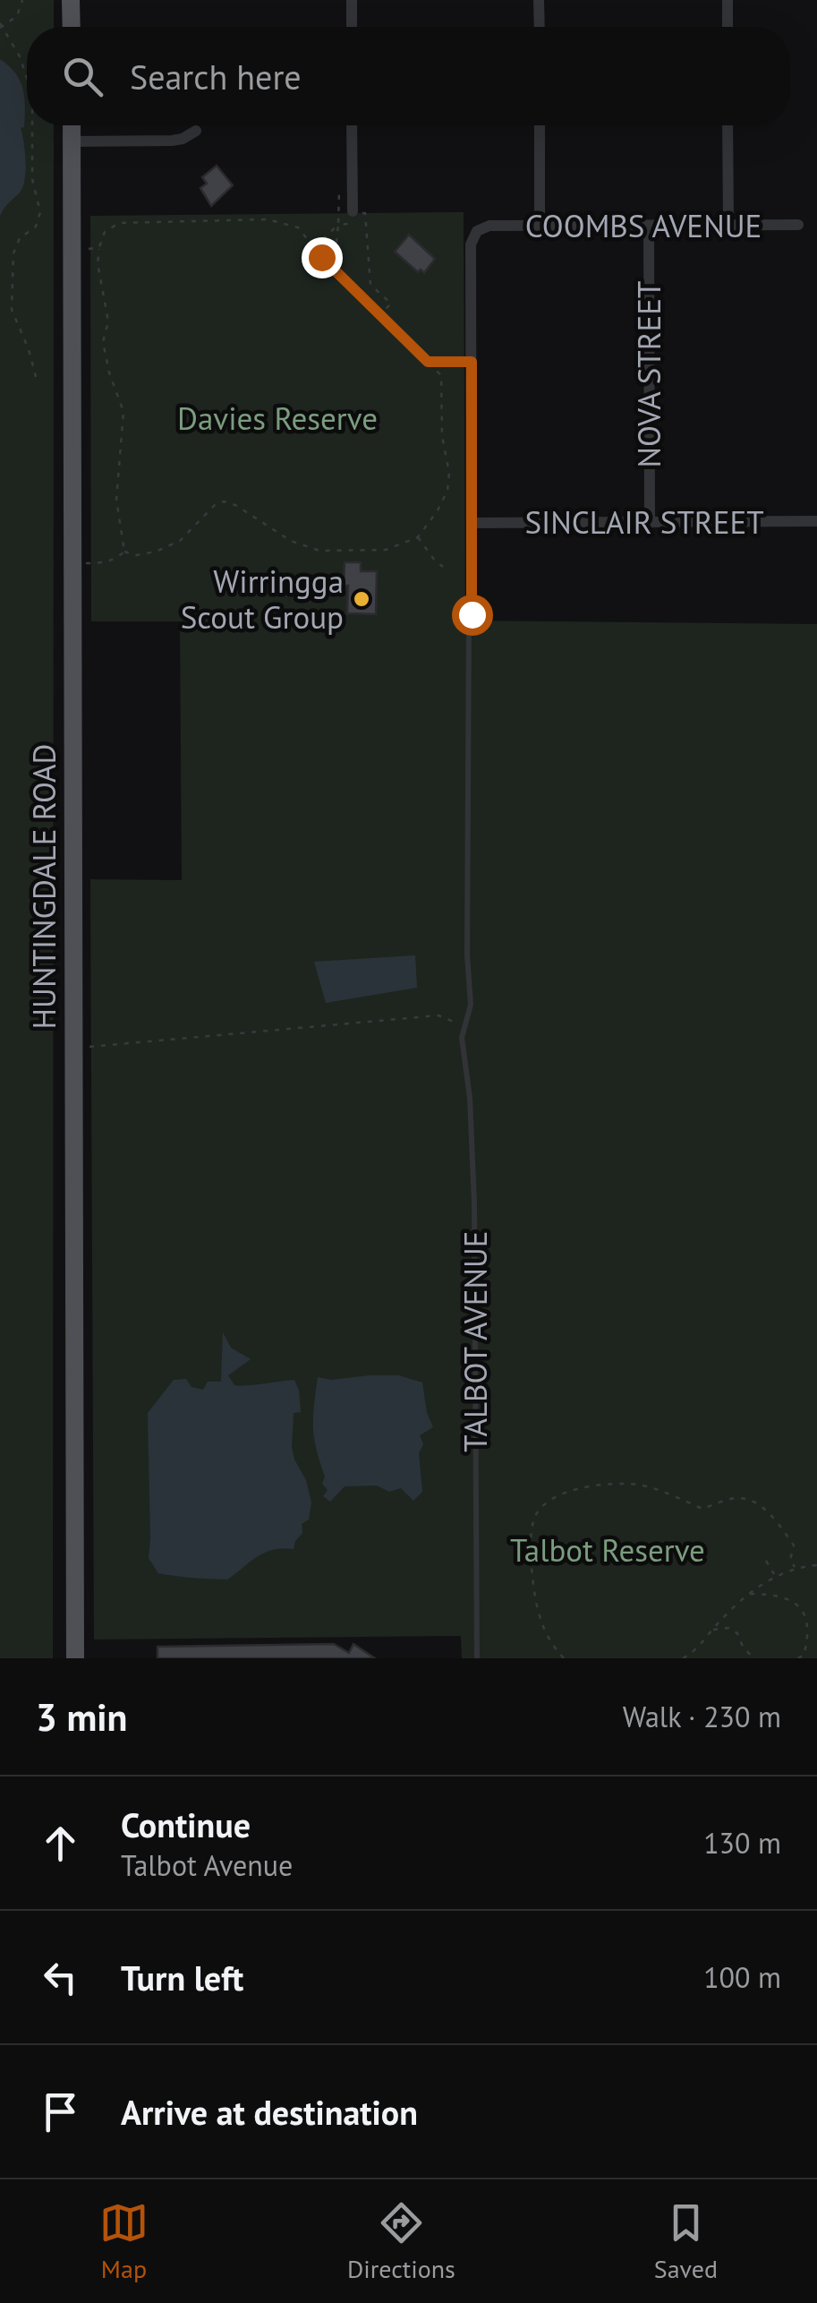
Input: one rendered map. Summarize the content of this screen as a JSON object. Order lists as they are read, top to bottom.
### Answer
{
  "streets": {
    "main road": ["HUNTINGDALE ROAD"],
    "street": [
      "COOMBS AVENUE",
      "NOVA STREET",
      "SINCLAIR STREET",
      "TALBOT AVENUE"
    ]
  },
  "crossings": [
    ["COOMBS AVENUE", "NOVA STREET"],
    ["COOMBS AVENUE", "TALBOT AVENUE"],
    ["NOVA STREET", "SINCLAIR STREET"],
    ["SINCLAIR STREET", "TALBOT AVENUE"]
  ],
  "parks": ["Davies Reserve", "Talbot Reserve"],
  "places": ["Wirringga Scout Group"],
  "page": {
    "search": "Search here",
    "heading": ["3 min", "Walk · 230 m"],
    "list": [
      ["Continue", "Talbot Avenue", "130 m"],
      ["Turn left", "100 m"],
      "Arrive at destination"
    ],
    "nav": ["Map", "Directions", "Saved"]
  }
}
